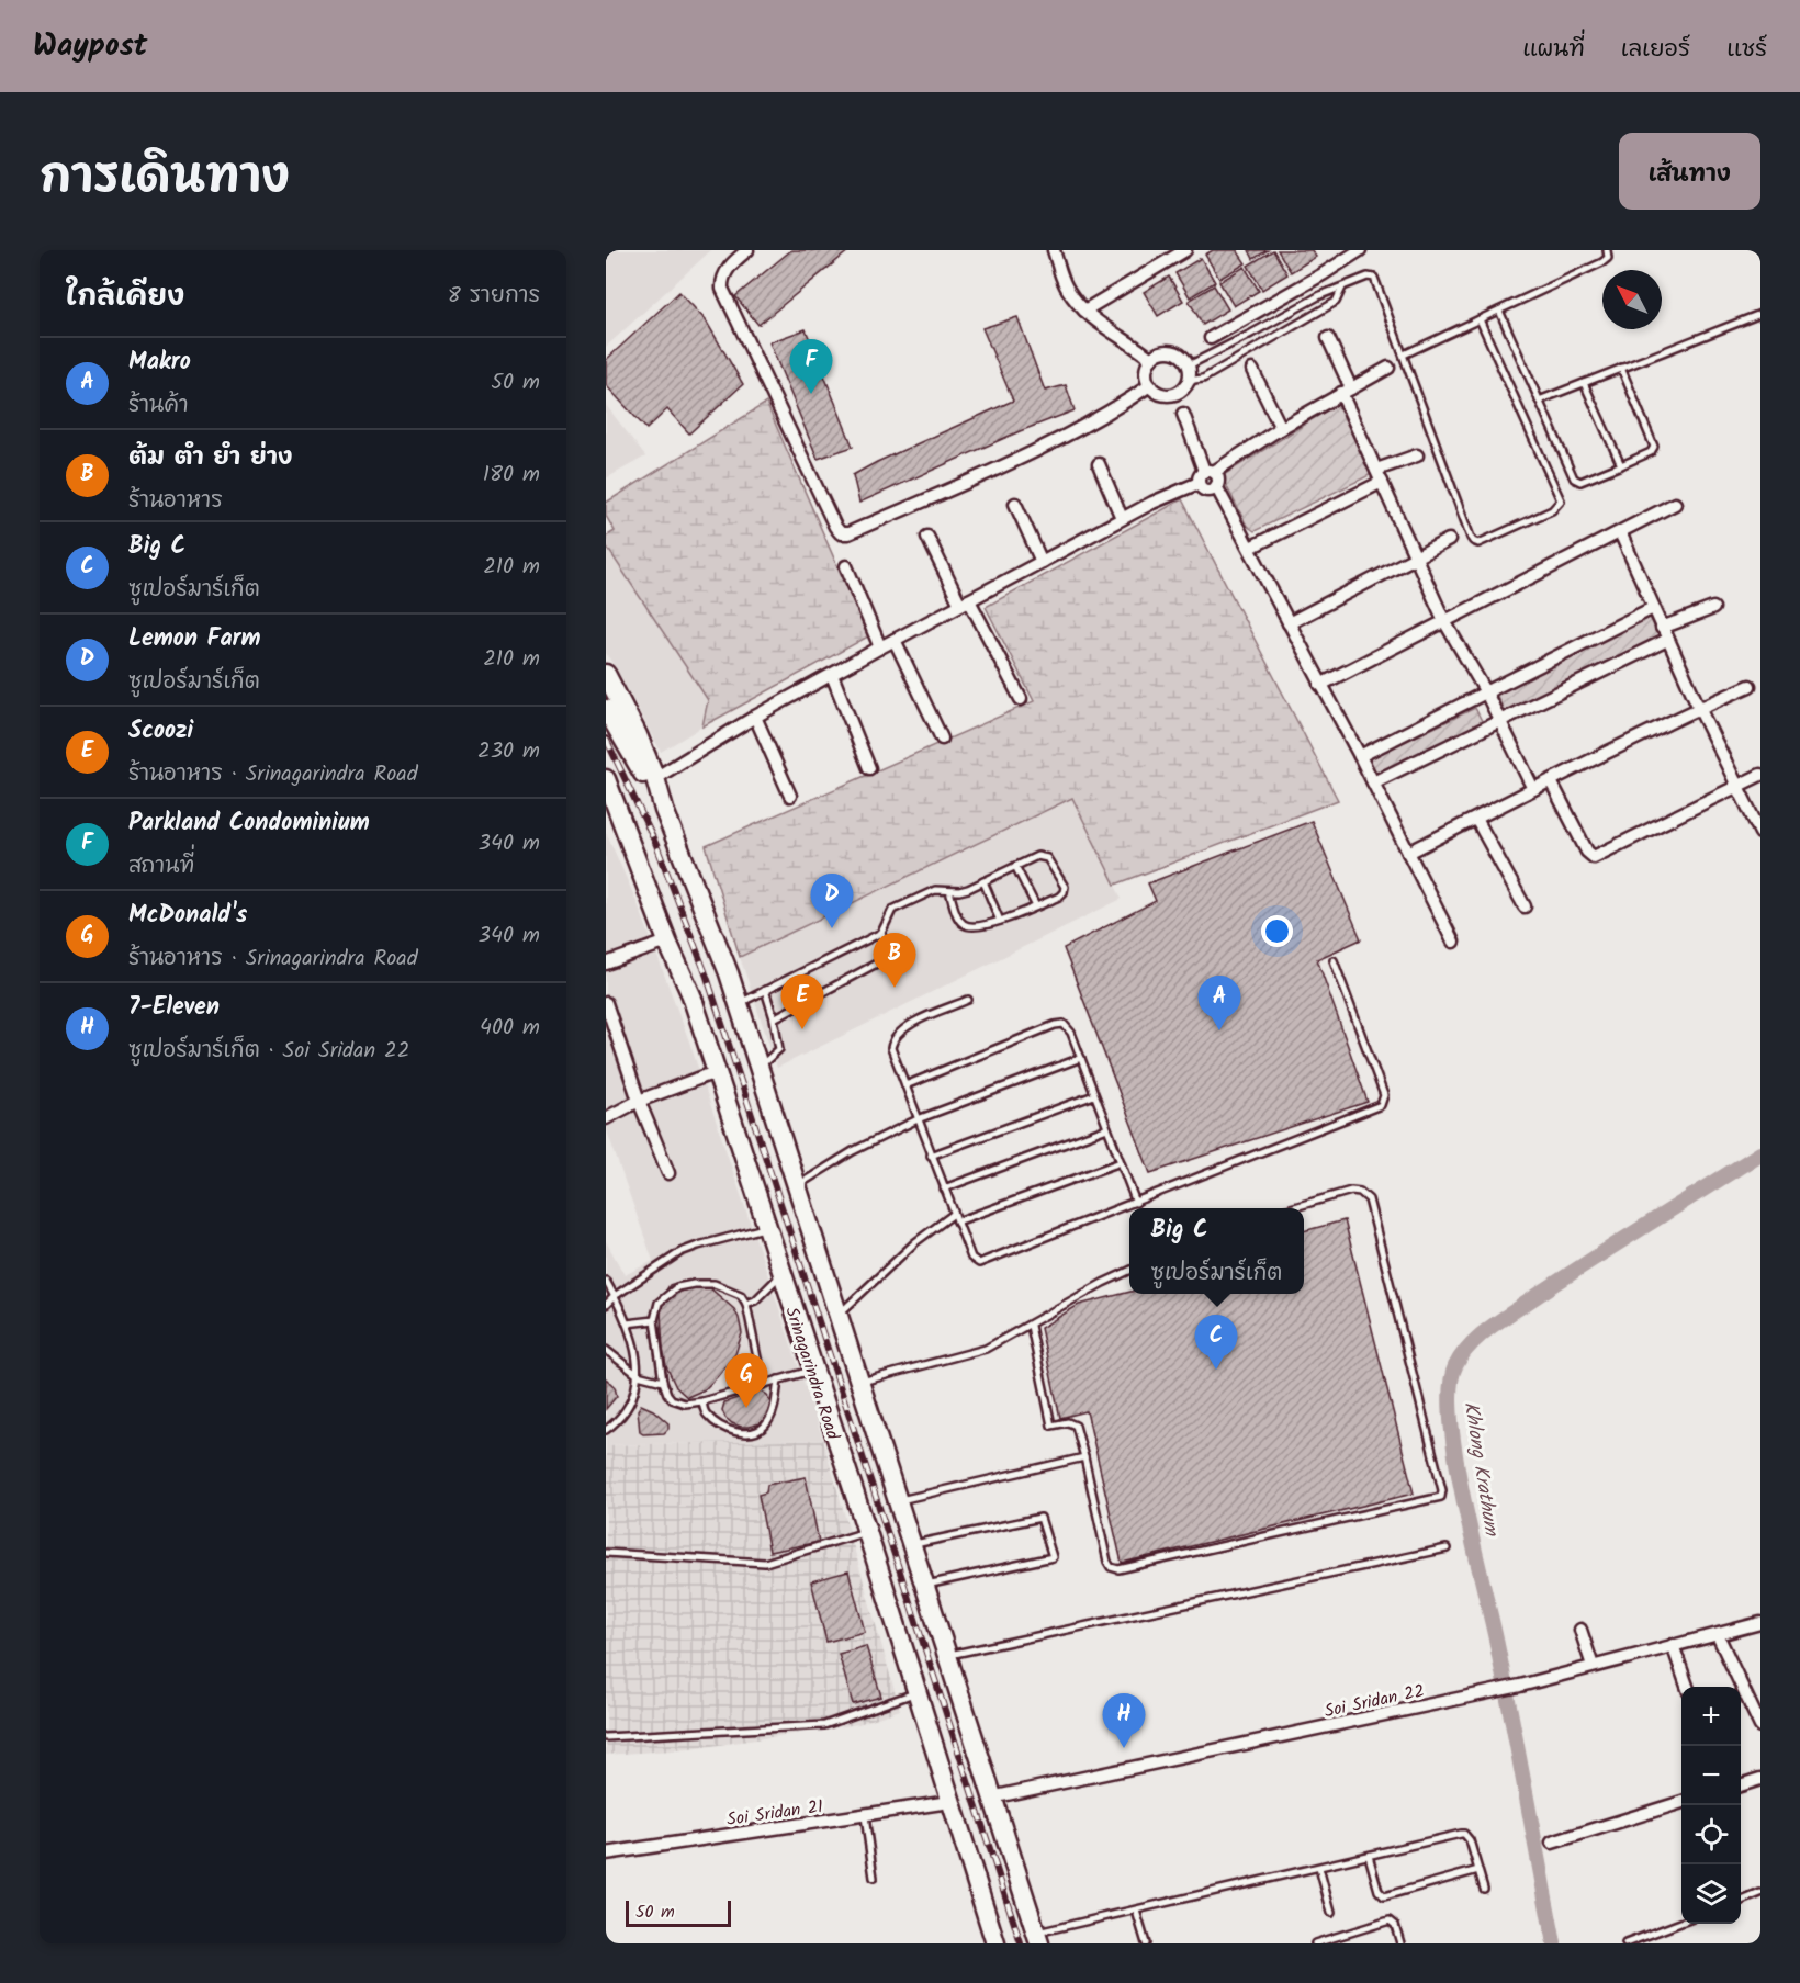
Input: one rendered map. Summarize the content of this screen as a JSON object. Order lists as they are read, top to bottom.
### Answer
{
  "streets": {
    "main road": ["Srinagarindra Road"],
    "street": ["Soi Sridan 22", "Soi Sridan 21"]
  },
  "crossings": [
    ["Srinagarindra Road", "Soi Sridan 21"]
  ],
  "water": ["Khlong Krathum"],
  "scale_bar": "50 m",
  "north": "top left",
  "page": {
    "header": "Waypost",
    "nav": ["แผนที่", "เลเยอร์", "แชร์"],
    "title": "การเดินทาง",
    "buttons": "เส้นทาง",
    "heading": ["ใกล้เคียง", "8 รายการ"],
    "list": [
      {
        "mark": "A",
        "name": "Makro",
        "note": "ร้านค้า",
        "value": "50 m"
      },
      {
        "mark": "B",
        "name": "ต้ม ตำ ยำ ย่าง",
        "note": "ร้านอาหาร",
        "value": "180 m"
      },
      {
        "mark": "C",
        "name": "Big C",
        "note": "ซูเปอร์มาร์เก็ต",
        "value": "210 m"
      },
      {
        "mark": "D",
        "name": "Lemon Farm",
        "note": "ซูเปอร์มาร์เก็ต",
        "value": "210 m"
      },
      {
        "mark": "E",
        "name": "Scoozi",
        "note": "ร้านอาหาร · Srinagarindra Road",
        "value": "230 m"
      },
      {
        "mark": "F",
        "name": "Parkland Condominium",
        "note": "สถานที่",
        "value": "340 m"
      },
      {
        "mark": "G",
        "name": "McDonald's",
        "note": "ร้านอาหาร · Srinagarindra Road",
        "value": "340 m"
      },
      {
        "mark": "H",
        "name": "7-Eleven",
        "note": "ซูเปอร์มาร์เก็ต · Soi Sridan 22",
        "value": "400 m"
      }
    ],
    "pins": [
      "F",
      "D",
      "B",
      "E",
      "A",
      "C",
      "G",
      "H"
    ],
    "popup": ["Big C", "ซูเปอร์มาร์เก็ต"],
    "map_buttons": ["+", "−"],
    "scale": "50 m"
  }
}
